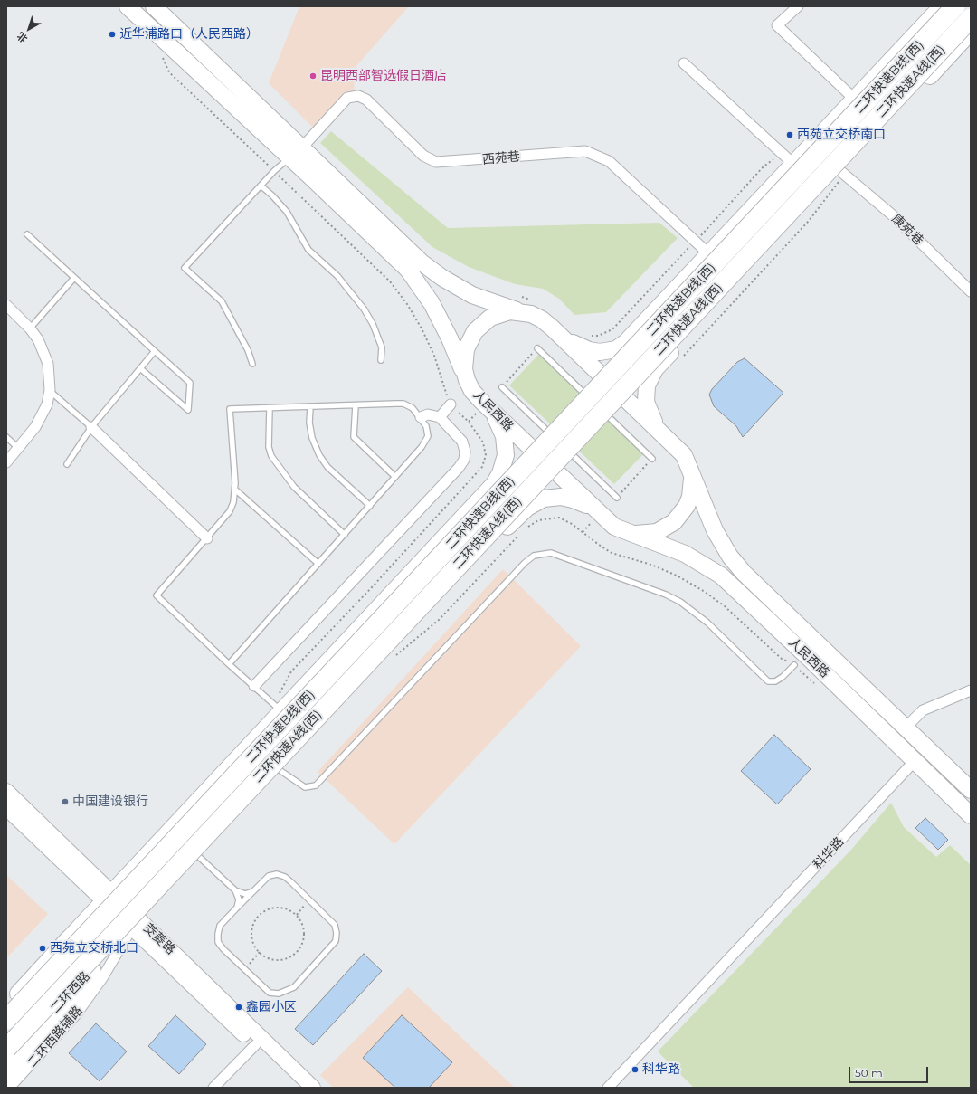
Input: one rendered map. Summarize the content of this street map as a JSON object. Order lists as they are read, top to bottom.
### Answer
{
  "streets": {
    "highway": ["二环快速B线(西)", "二环快速A线(西)"],
    "main road": ["人民西路"],
    "street": [
      "西苑巷",
      "康苑巷",
      "科华路",
      "茭菱路",
      "二环西路辅路"
    ]
  },
  "crossings": [
    ["人民西路", "科华路"],
    ["茭菱路", "二环西路辅路"]
  ],
  "places": [
    "近华浦路口（人民西路）",
    "昆明西部智选假日酒店",
    "西苑立交桥南口",
    "中国建设银行",
    "西苑立交桥北口",
    "鑫园小区",
    "科华路"
  ],
  "scale_bar": "50 m",
  "north": "bottom left"
}
